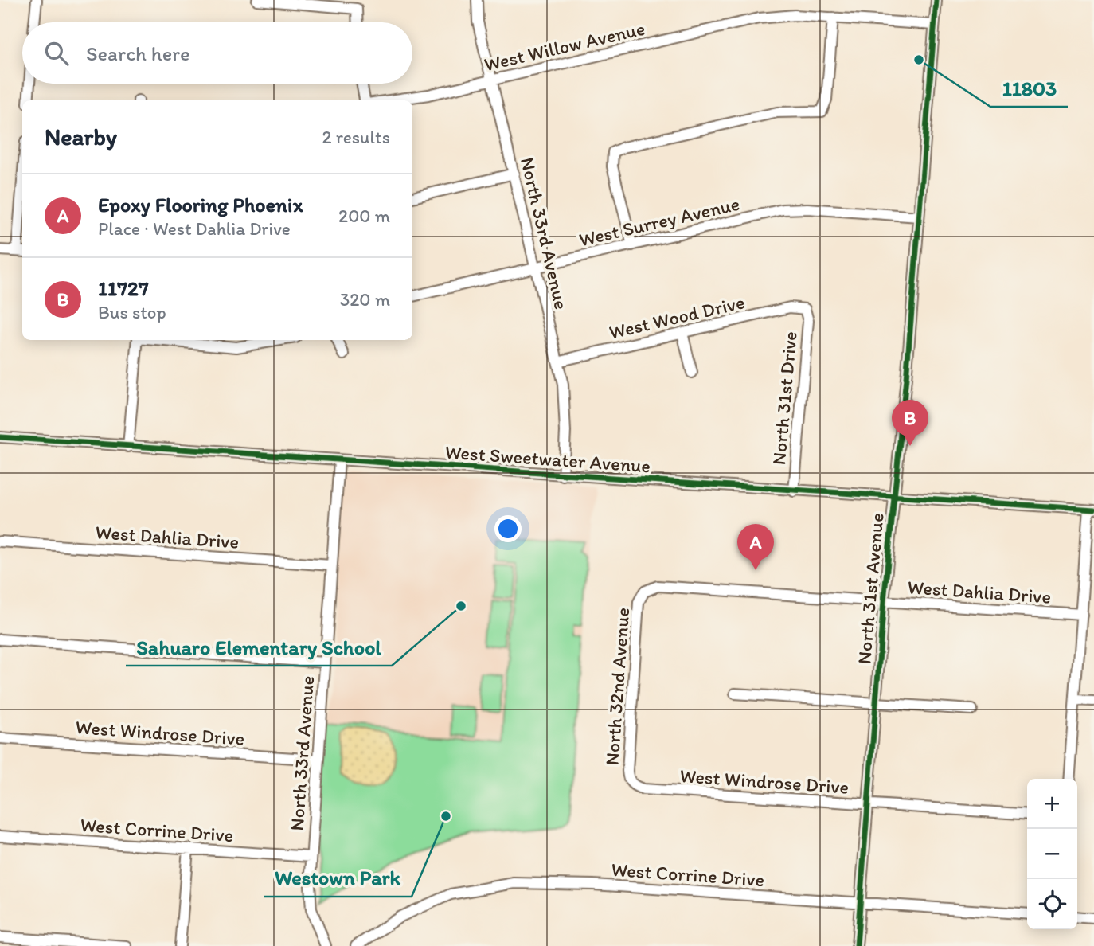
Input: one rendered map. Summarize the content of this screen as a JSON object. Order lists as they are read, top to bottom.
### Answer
{
  "streets": {
    "street": [
      "West Willow Avenue",
      "West Surrey Avenue",
      "North 33rd Avenue",
      "West Wood Drive",
      "North 31st Drive",
      "West Sweetwater Avenue",
      "West Dahlia Drive",
      "North 31st Avenue",
      "North 32nd Avenue",
      "West Windrose Drive",
      "West Corrine Drive"
    ]
  },
  "crossings": [
    ["West Willow Avenue", "North 33rd Avenue"],
    ["West Willow Avenue", "North 31st Avenue"],
    ["West Surrey Avenue", "North 33rd Avenue"],
    ["West Surrey Avenue", "North 31st Avenue"],
    ["North 33rd Avenue", "West Wood Drive"],
    ["North 33rd Avenue", "West Sweetwater Avenue"],
    ["North 33rd Avenue", "West Dahlia Drive"],
    ["North 33rd Avenue", "West Windrose Drive"],
    ["North 33rd Avenue", "West Corrine Drive"],
    ["West Wood Drive", "North 31st Drive"],
    ["North 31st Drive", "West Sweetwater Avenue"],
    ["West Sweetwater Avenue", "North 31st Avenue"],
    ["West Dahlia Drive", "North 31st Avenue"],
    ["West Dahlia Drive", "North 32nd Avenue"],
    ["North 31st Avenue", "West Windrose Drive"],
    ["North 31st Avenue", "West Corrine Drive"],
    ["North 32nd Avenue", "West Windrose Drive"]
  ],
  "places": ["11803", "Sahuaro Elementary School", "Westown Park"],
  "page": {
    "search": "Search here",
    "heading": ["Nearby", "2 results"],
    "list": [
      {
        "mark": "A",
        "name": "Epoxy Flooring Phoenix",
        "note": "Place · West Dahlia Drive",
        "value": "200 m"
      },
      {
        "mark": "B",
        "name": "11727",
        "note": "Bus stop",
        "value": "320 m"
      }
    ],
    "pins": ["B", "A"],
    "map_buttons": ["+", "−"]
  }
}
